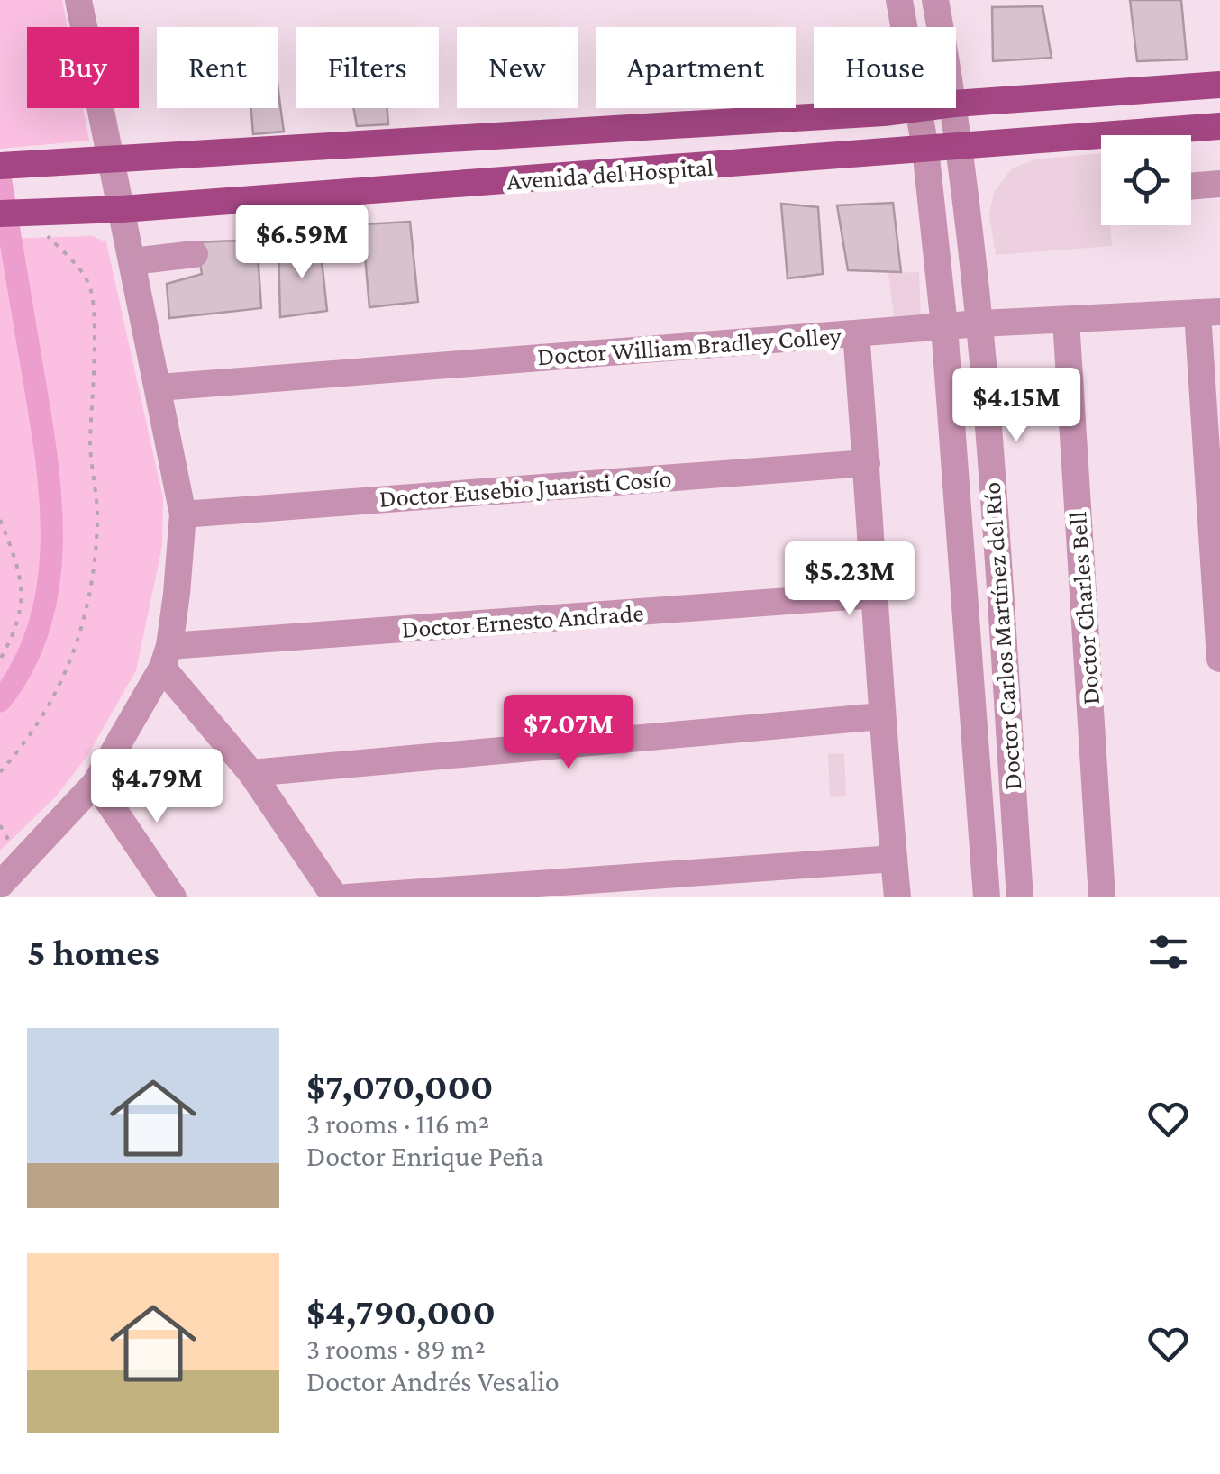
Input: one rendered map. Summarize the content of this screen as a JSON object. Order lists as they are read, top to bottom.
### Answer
{
  "streets": {
    "main road": ["Avenida del Hospital"],
    "street": [
      "Doctor William Bradley Colley",
      "Doctor Eusebio Juaristi Cosío",
      "Doctor Charles Bell",
      "Doctor Ernesto Andrade",
      "Doctor Carlos Martínez del Río"
    ]
  },
  "crossings": [
    ["Avenida del Hospital", "Doctor Carlos Martínez del Río"],
    ["Doctor William Bradley Colley", "Doctor Charles Bell"],
    ["Doctor William Bradley Colley", "Doctor Carlos Martínez del Río"]
  ],
  "page": {
    "chip": [
      "Buy",
      "Rent",
      "Filters",
      "New",
      "Apartment",
      "House"
    ],
    "price": [
      "$6.59M",
      "$4.15M",
      "$5.23M",
      "$7.07M",
      "$4.79M"
    ],
    "heading": "5 homes",
    "list": [
      {
        "name": "$7,070,000",
        "note": "3 rooms · 116 m² · Doctor Enrique Peña"
      },
      {
        "name": "$4,790,000",
        "note": "3 rooms · 89 m² · Doctor Andrés Vesalio"
      }
    ]
  }
}
